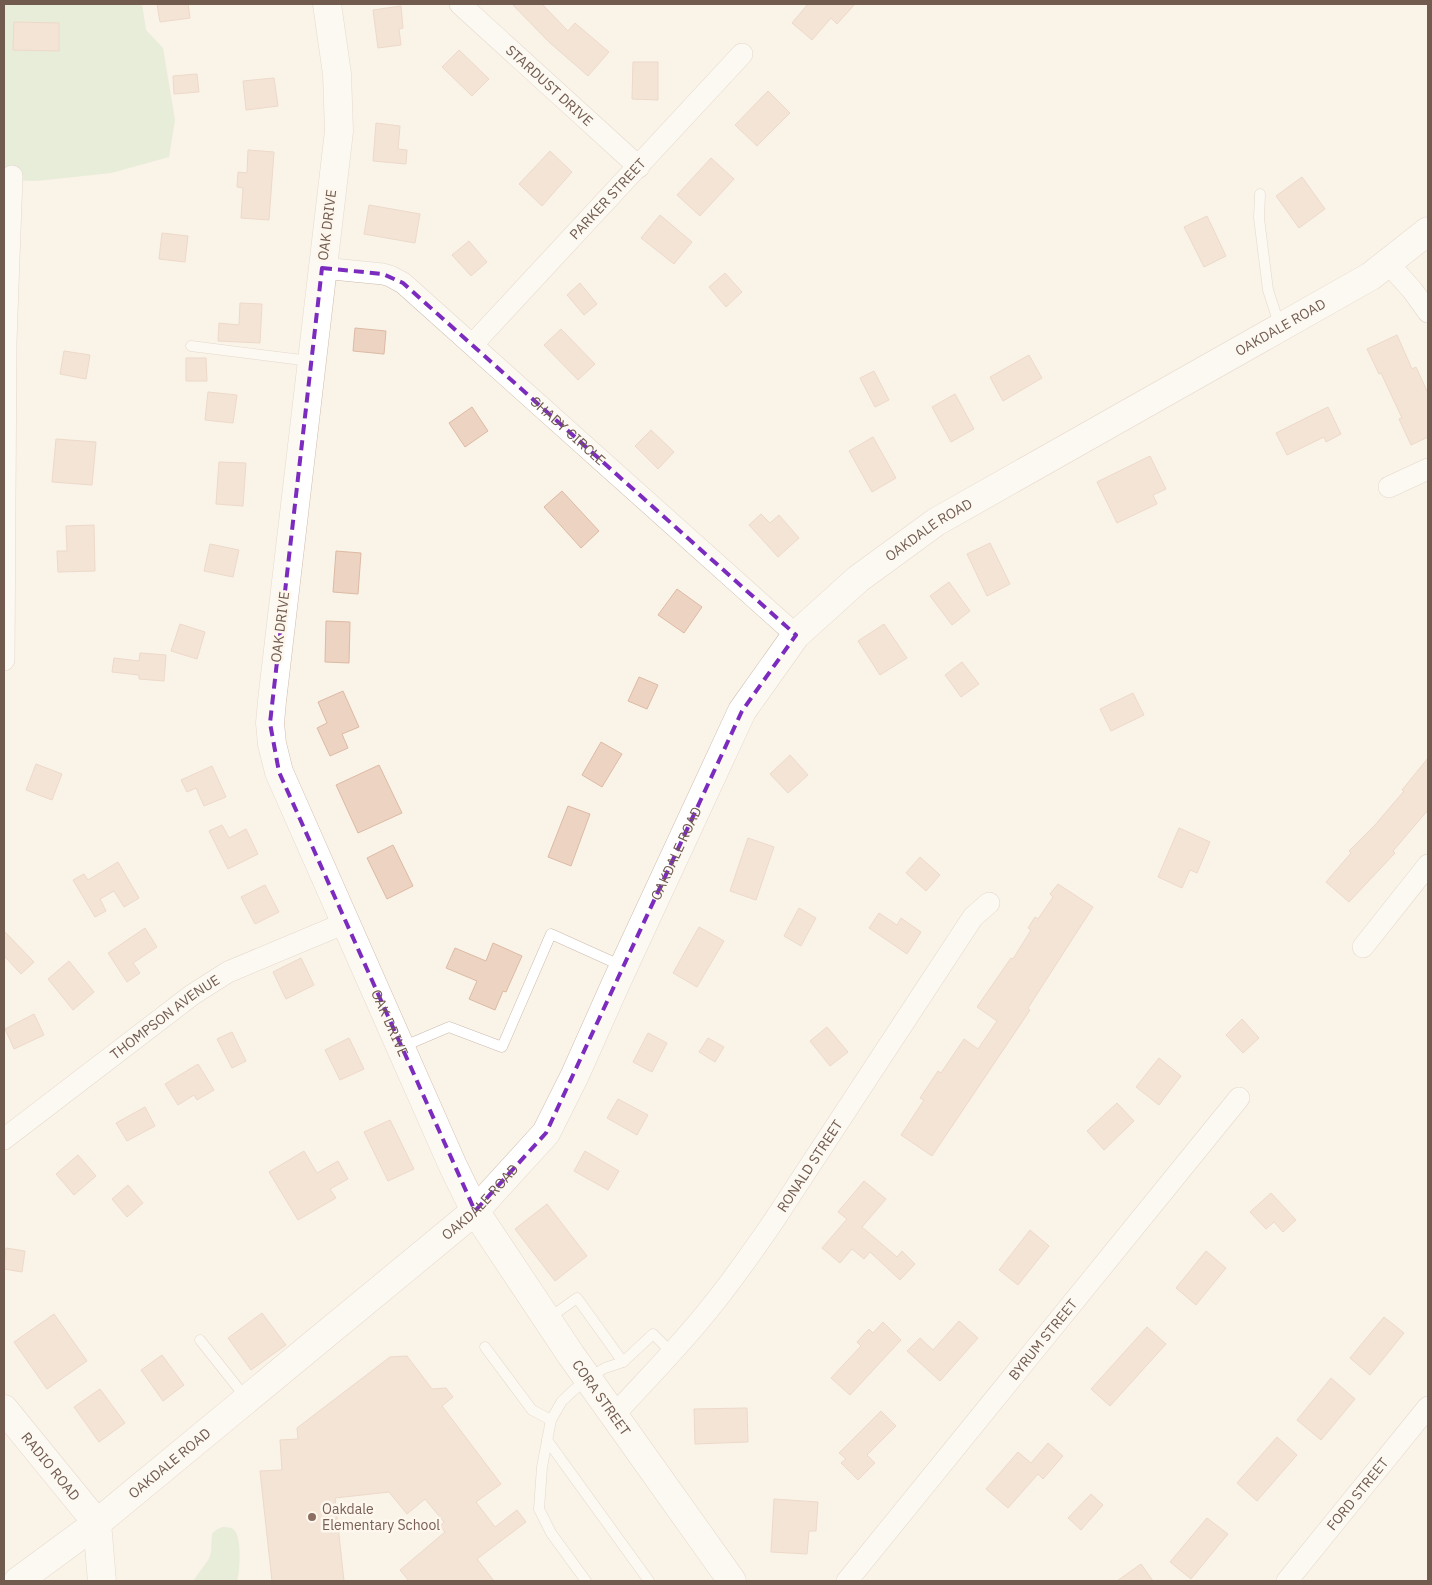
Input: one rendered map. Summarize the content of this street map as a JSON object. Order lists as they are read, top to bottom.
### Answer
{
  "streets": {
    "main road": [
      "OAK DRIVE",
      "OAKDALE ROAD",
      "CORA STREET",
      "RADIO ROAD"
    ],
    "street": [
      "STARDUST DRIVE",
      "PARKER STREET",
      "SHADY CIRCLE",
      "THOMPSON AVENUE",
      "RONALD STREET",
      "BYRUM STREET",
      "FORD STREET"
    ]
  },
  "crossings": [
    ["STARDUST DRIVE", "PARKER STREET"],
    ["PARKER STREET", "SHADY CIRCLE"],
    ["OAK DRIVE", "OAKDALE ROAD"],
    ["OAK DRIVE", "SHADY CIRCLE"],
    ["OAK DRIVE", "THOMPSON AVENUE"],
    ["OAK DRIVE", "CORA STREET"],
    ["OAKDALE ROAD", "SHADY CIRCLE"],
    ["OAKDALE ROAD", "CORA STREET"],
    ["OAKDALE ROAD", "RADIO ROAD"],
    ["RONALD STREET", "CORA STREET"]
  ],
  "places": ["Oakdale Elementary School"]
}
